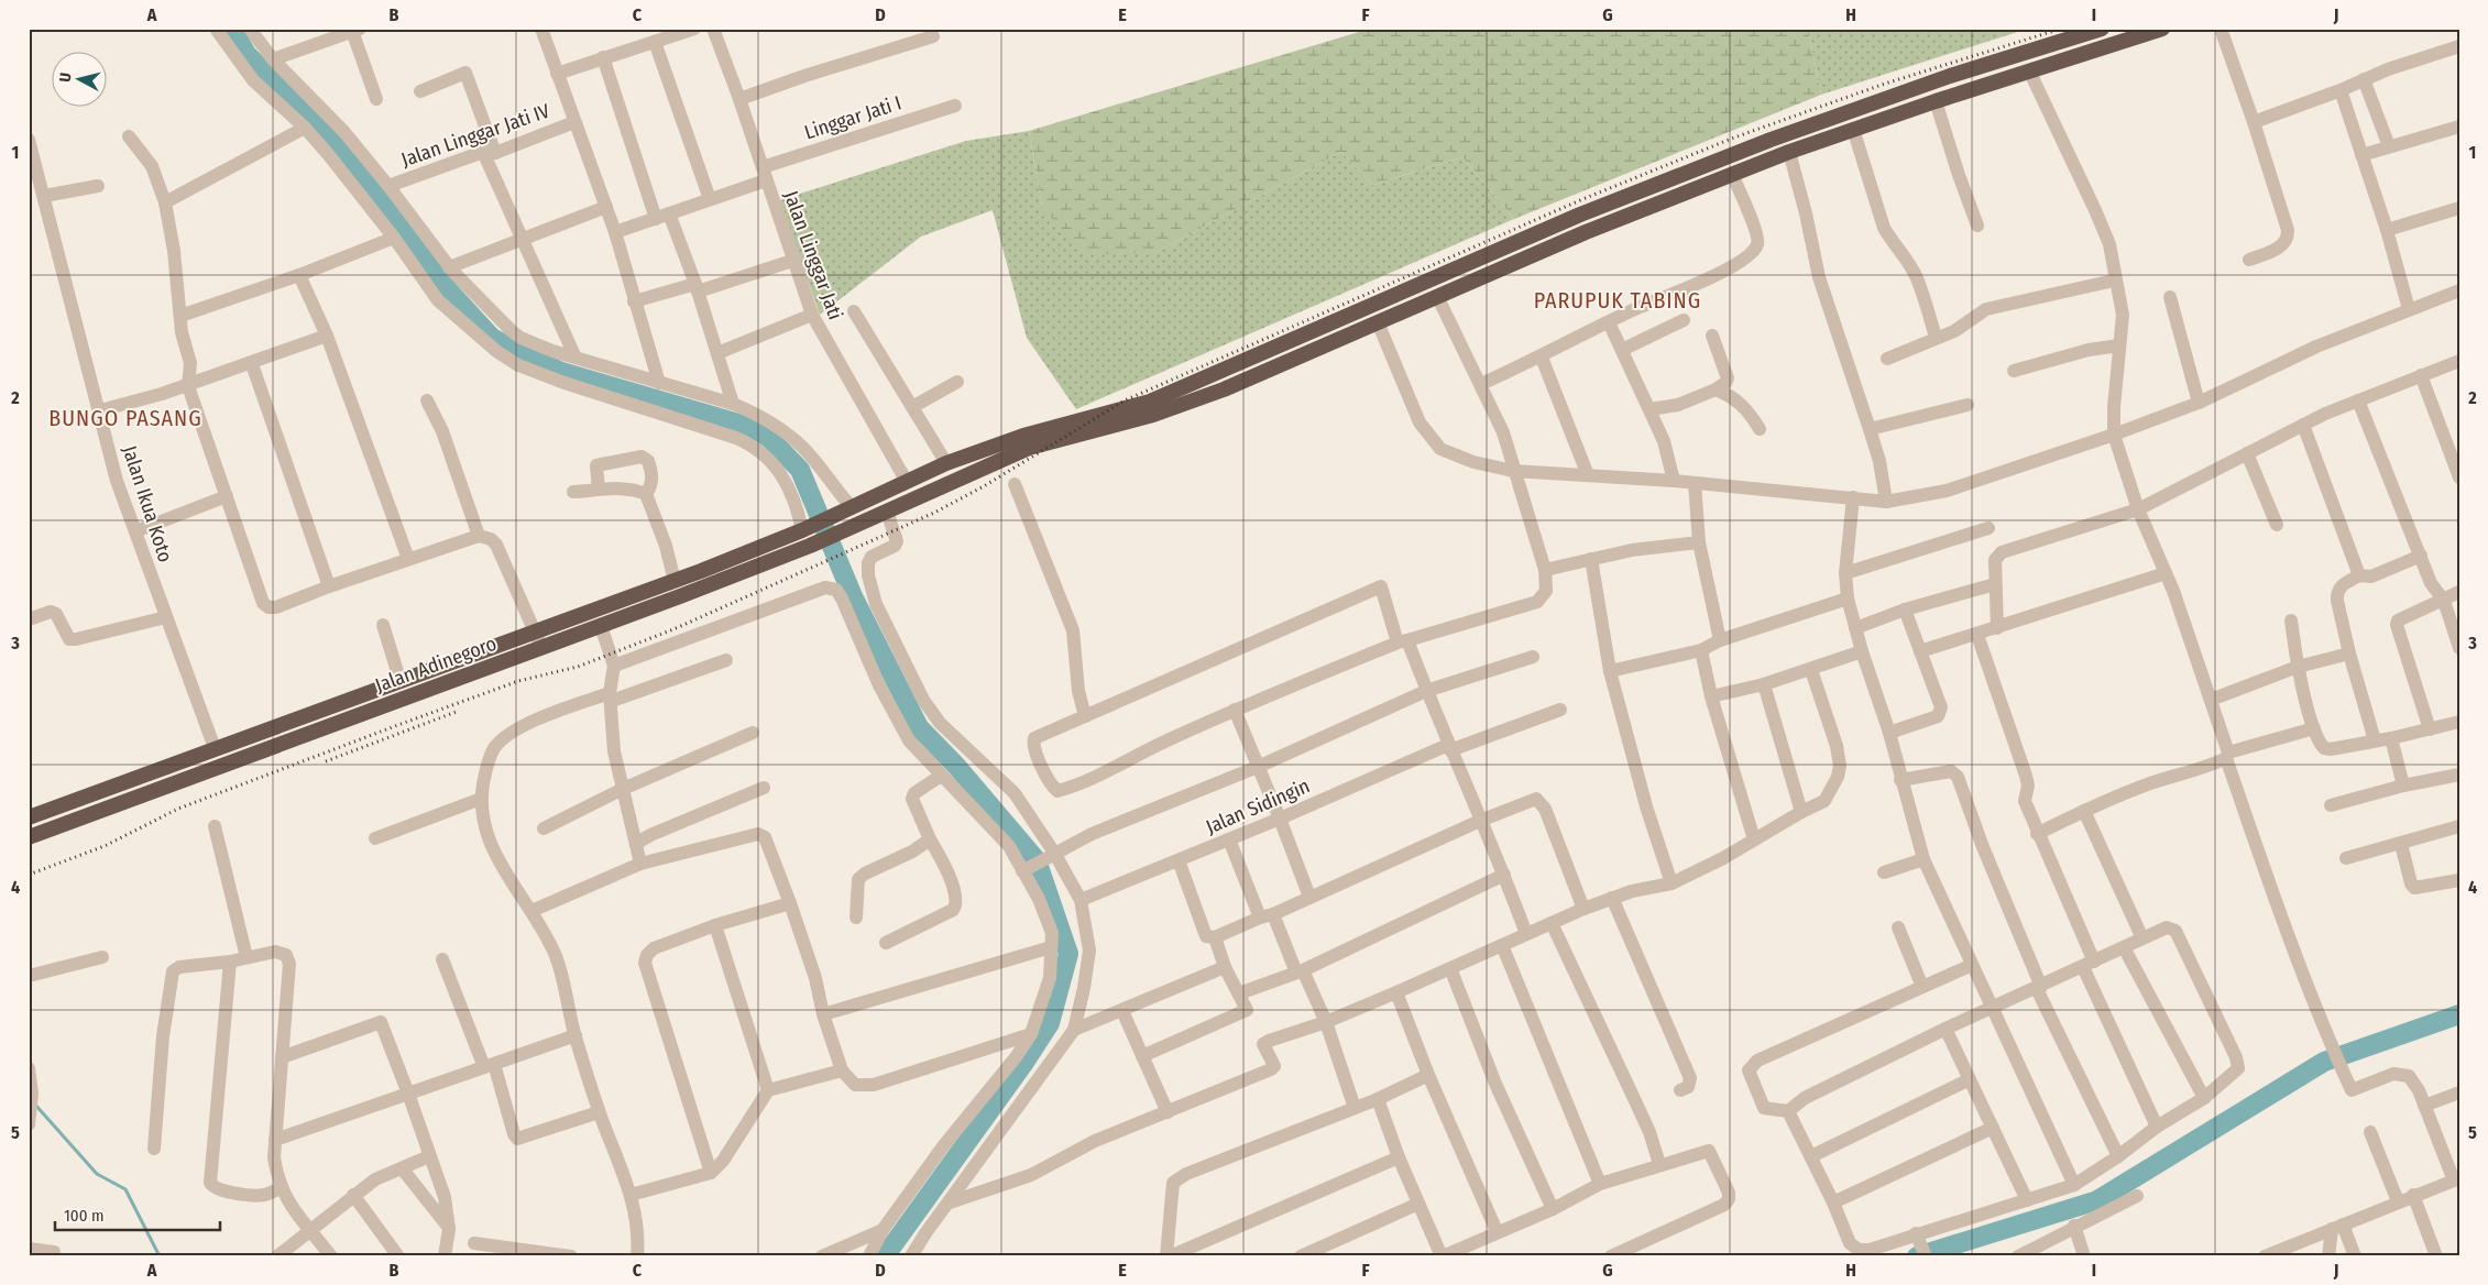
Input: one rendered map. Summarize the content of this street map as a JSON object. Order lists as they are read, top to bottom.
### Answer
{
  "streets": {
    "highway": ["Jalan Adinegoro"],
    "street": [
      "Linggar Jati I",
      "Jalan Linggar Jati IV",
      "Jalan Linggar Jati",
      "Jalan Ikua Koto",
      "Jalan Sidingin"
    ]
  },
  "crossings": [
    ["Linggar Jati I", "Jalan Linggar Jati"],
    ["Jalan Linggar Jati", "Jalan Adinegoro"],
    ["Jalan Ikua Koto", "Jalan Adinegoro"]
  ],
  "districts": ["PARUPUK TABING", "BUNGO PASANG"],
  "scale_bar": "100 m",
  "north": "left",
  "grid": {
    "columns": [
      "A",
      "B",
      "C",
      "D",
      "E",
      "F",
      "G",
      "H",
      "I",
      "J"
    ],
    "rows": [
      "1",
      "2",
      "3",
      "4",
      "5"
    ]
  }
}
